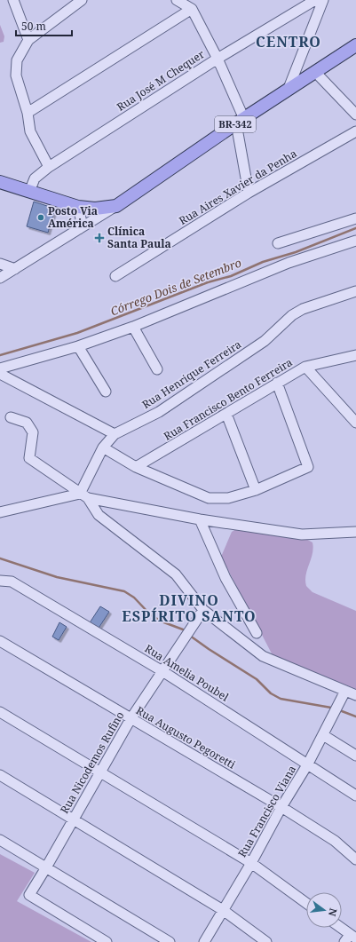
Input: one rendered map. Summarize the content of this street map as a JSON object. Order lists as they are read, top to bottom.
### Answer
{
  "streets": {
    "main road": ["BR-342"],
    "street": [
      "Rua José M Chequer",
      "Rua Aires Xavier da Penha",
      "Rua Henrique Ferreira",
      "Rua Francisco Bento Ferreira",
      "Rua Amelia Poubel",
      "Rua Augusto Pegoretti",
      "Rua Nicodemos Rufino",
      "Rua Francisco Viana"
    ]
  },
  "crossings": [
    ["Rua José M Chequer", "BR-342"],
    ["Rua Amelia Poubel", "Rua Nicodemos Rufino"],
    ["Rua Amelia Poubel", "Rua Francisco Viana"],
    ["Rua Augusto Pegoretti", "Rua Nicodemos Rufino"],
    ["Rua Augusto Pegoretti", "Rua Francisco Viana"]
  ],
  "districts": ["CENTRO", "DIVINO ESPÍRITO SANTO"],
  "water": ["Córrego Dois de Setembro"],
  "places": {
    "other": ["Posto Via América"],
    "health": ["Clínica Santa Paula"]
  },
  "scale_bar": "50 m",
  "north": "right"
}
